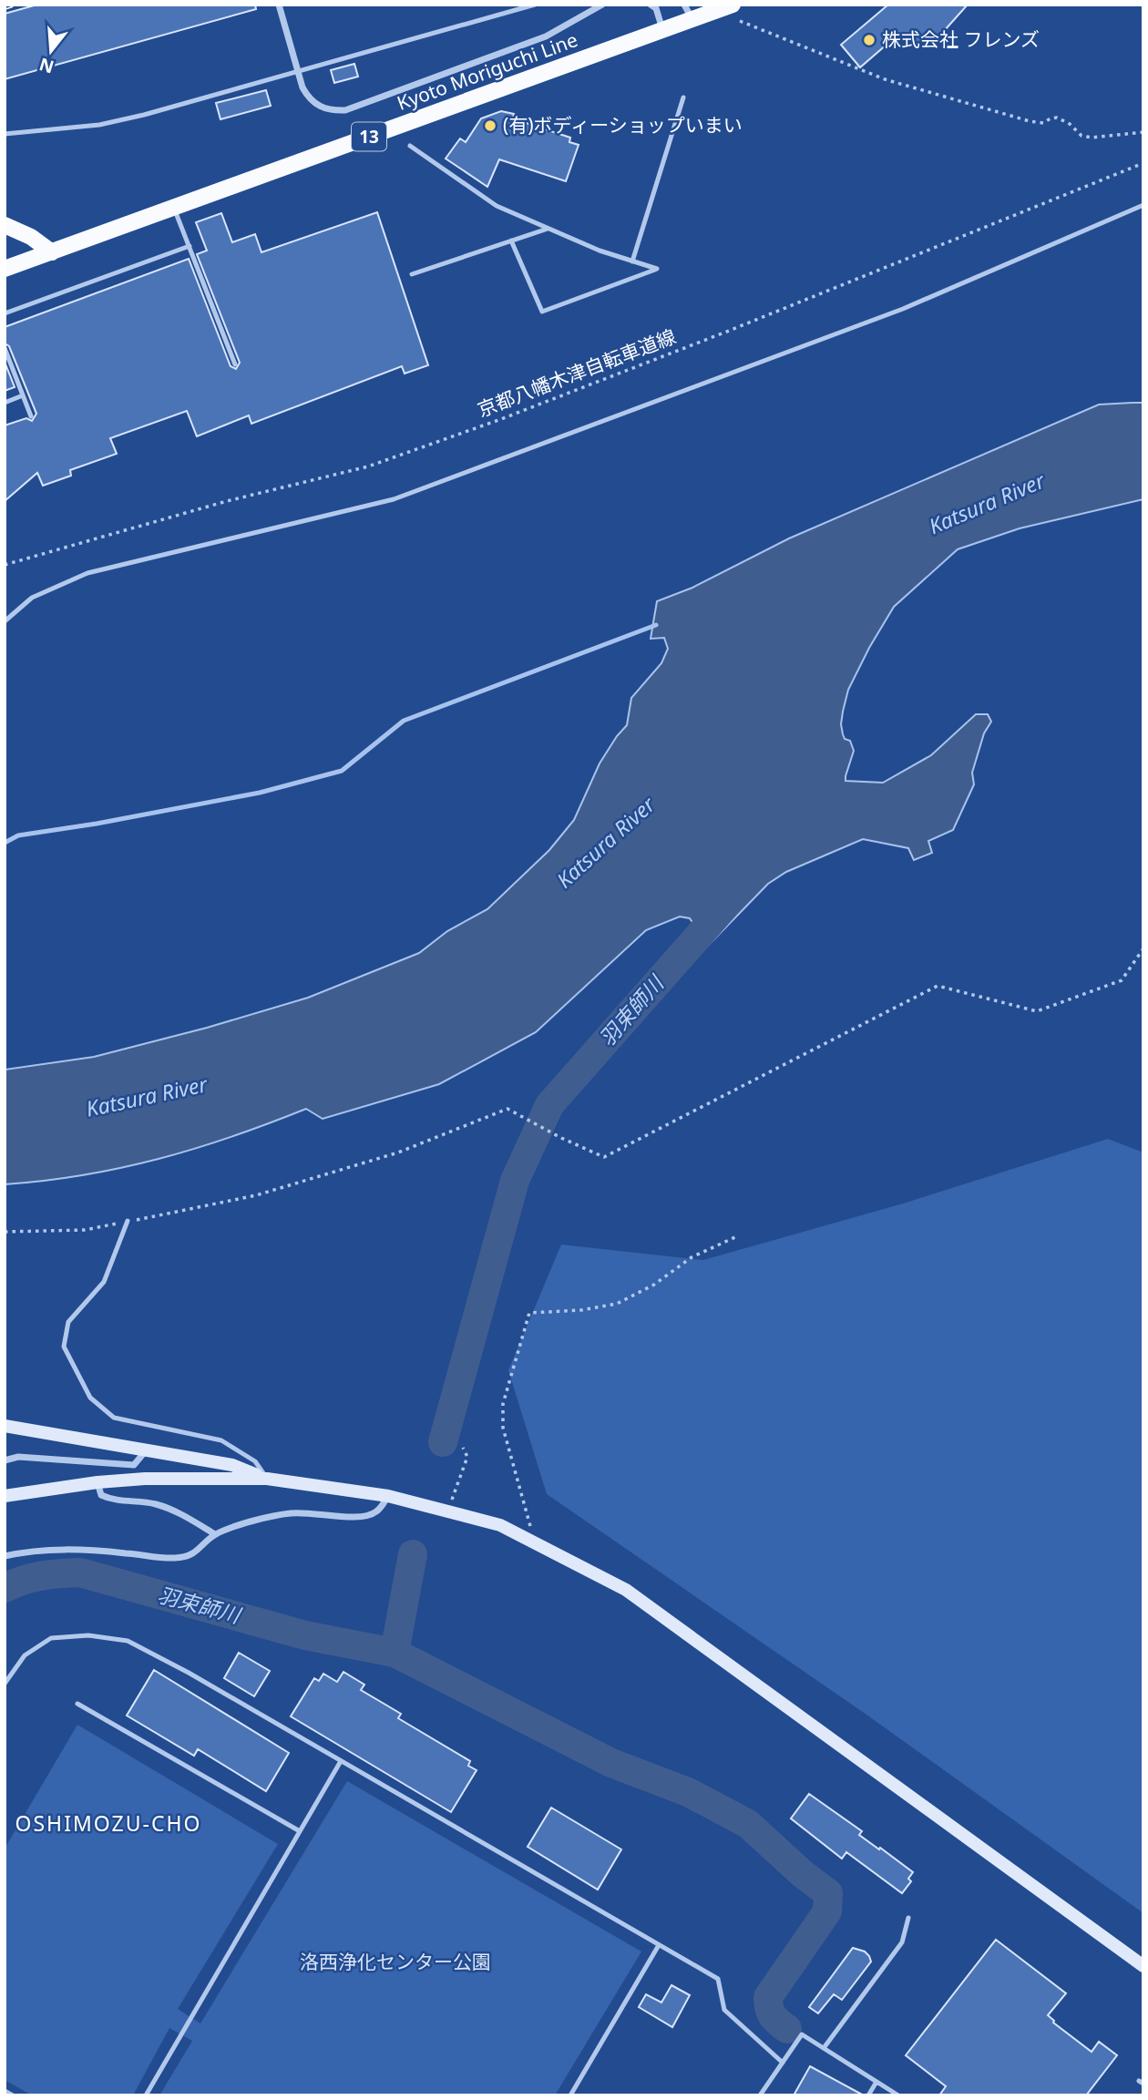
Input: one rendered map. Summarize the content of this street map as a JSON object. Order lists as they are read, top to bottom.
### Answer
{
  "streets": {
    "main road": ["Kyoto Moriguchi Line", "13"],
    "path": ["京都八幡木津自転車道線"]
  },
  "districts": ["OSHIMOZU-CHO"],
  "water": ["Katsura River", "羽束師川"],
  "parks": ["洛西浄化センター公園"],
  "places": ["株式会社 フレンズ", "(有)ボディーショップいまい"],
  "north": "bottom"
}
